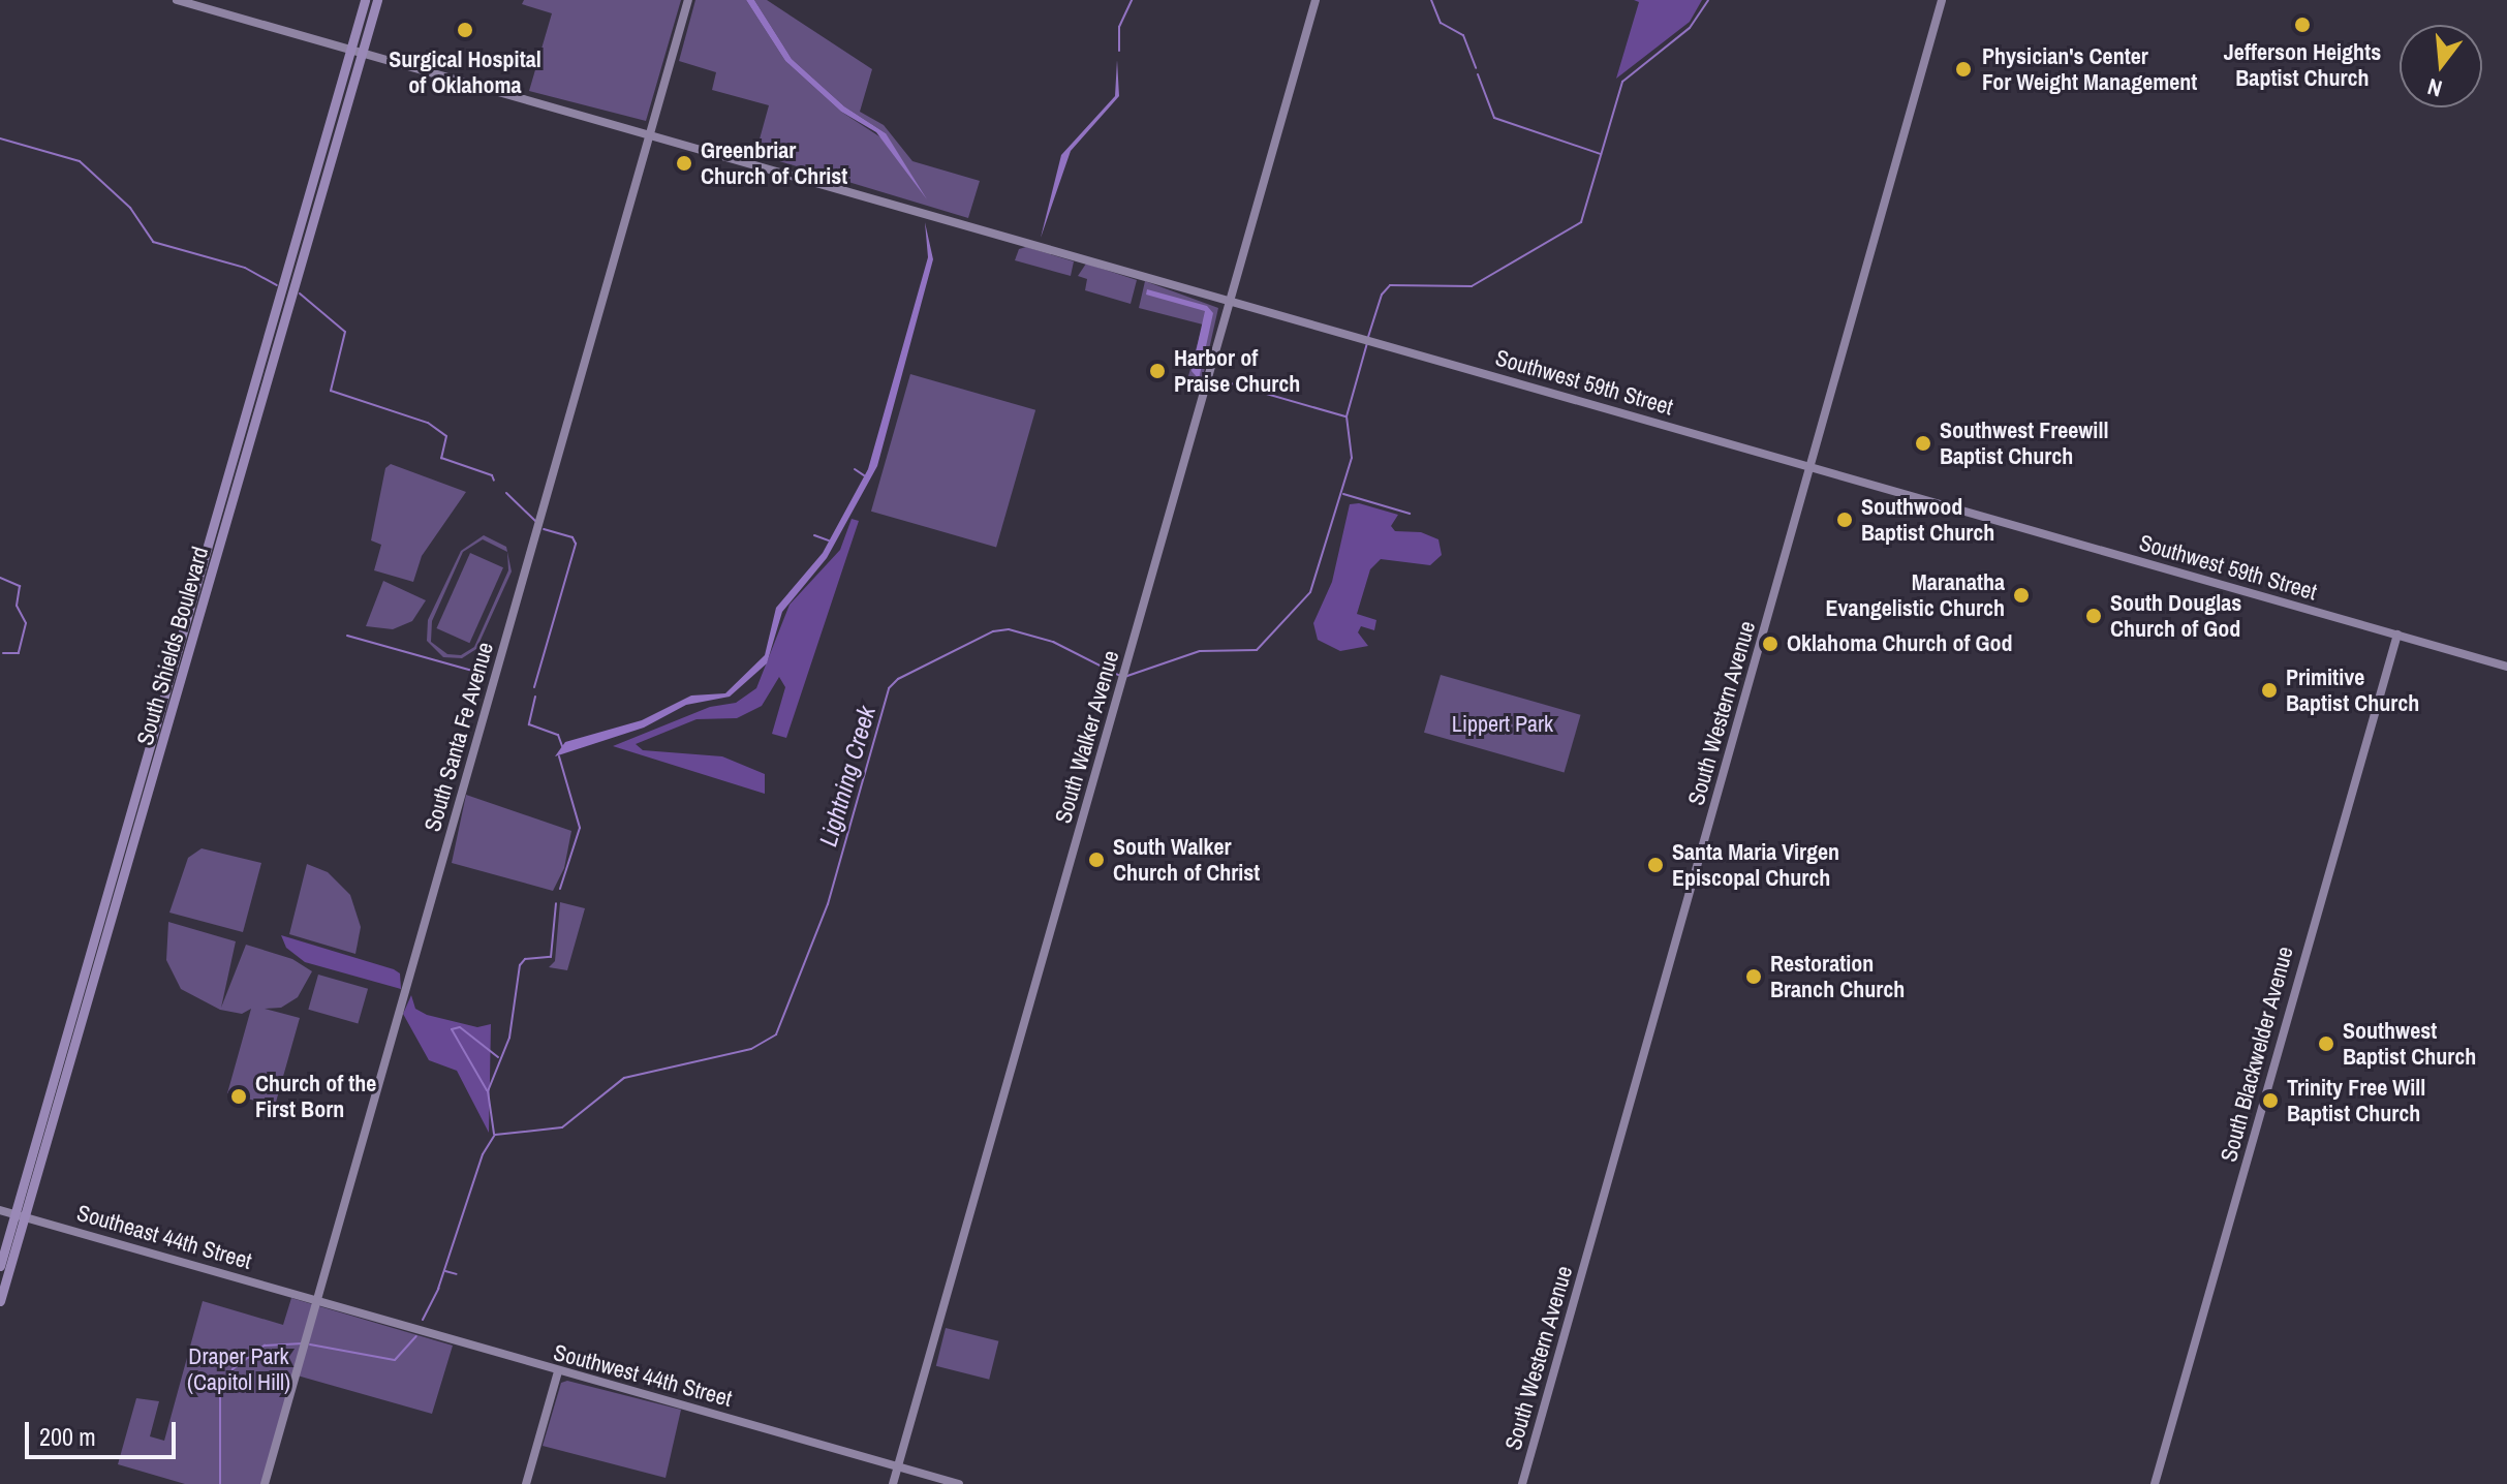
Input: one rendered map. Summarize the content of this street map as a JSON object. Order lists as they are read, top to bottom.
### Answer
{
  "streets": {
    "main road": [
      "Southwest 59th Street",
      "South Shields Boulevard",
      "South Western Avenue",
      "South Santa Fe Avenue",
      "South Walker Avenue",
      "South Blackwelder Avenue",
      "Southeast 44th Street",
      "Southwest 44th Street"
    ]
  },
  "crossings": [
    ["Southwest 59th Street", "South Shields Boulevard"],
    ["Southwest 59th Street", "South Western Avenue"],
    ["Southwest 59th Street", "South Santa Fe Avenue"],
    ["Southwest 59th Street", "South Walker Avenue"],
    ["Southwest 59th Street", "South Blackwelder Avenue"],
    ["South Shields Boulevard", "Southeast 44th Street"],
    ["South Santa Fe Avenue", "Southeast 44th Street"],
    ["South Santa Fe Avenue", "Southwest 44th Street"],
    ["South Walker Avenue", "Southwest 44th Street"],
    ["Southeast 44th Street", "Southwest 44th Street"]
  ],
  "water": ["Lightning Creek"],
  "parks": ["Lippert Park", "Draper Park (Capitol Hill)"],
  "places": [
    "Jefferson Heights Baptist Church",
    "Surgical Hospital of Oklahoma",
    "Physician's Center For Weight Management",
    "Greenbriar Church of Christ",
    "Harbor of Praise Church",
    "Southwest Freewill Baptist Church",
    "Southwood Baptist Church",
    "Maranatha Evangelistic Church",
    "South Douglas Church of God",
    "Oklahoma Church of God",
    "Primitive Baptist Church",
    "South Walker Church of Christ",
    "Santa Maria Virgen Episcopal Church",
    "Restoration Branch Church",
    "Southwest Baptist Church",
    "Church of the First Born",
    "Trinity Free Will Baptist Church"
  ],
  "scale_bar": "200 m",
  "north": "bottom"
}
